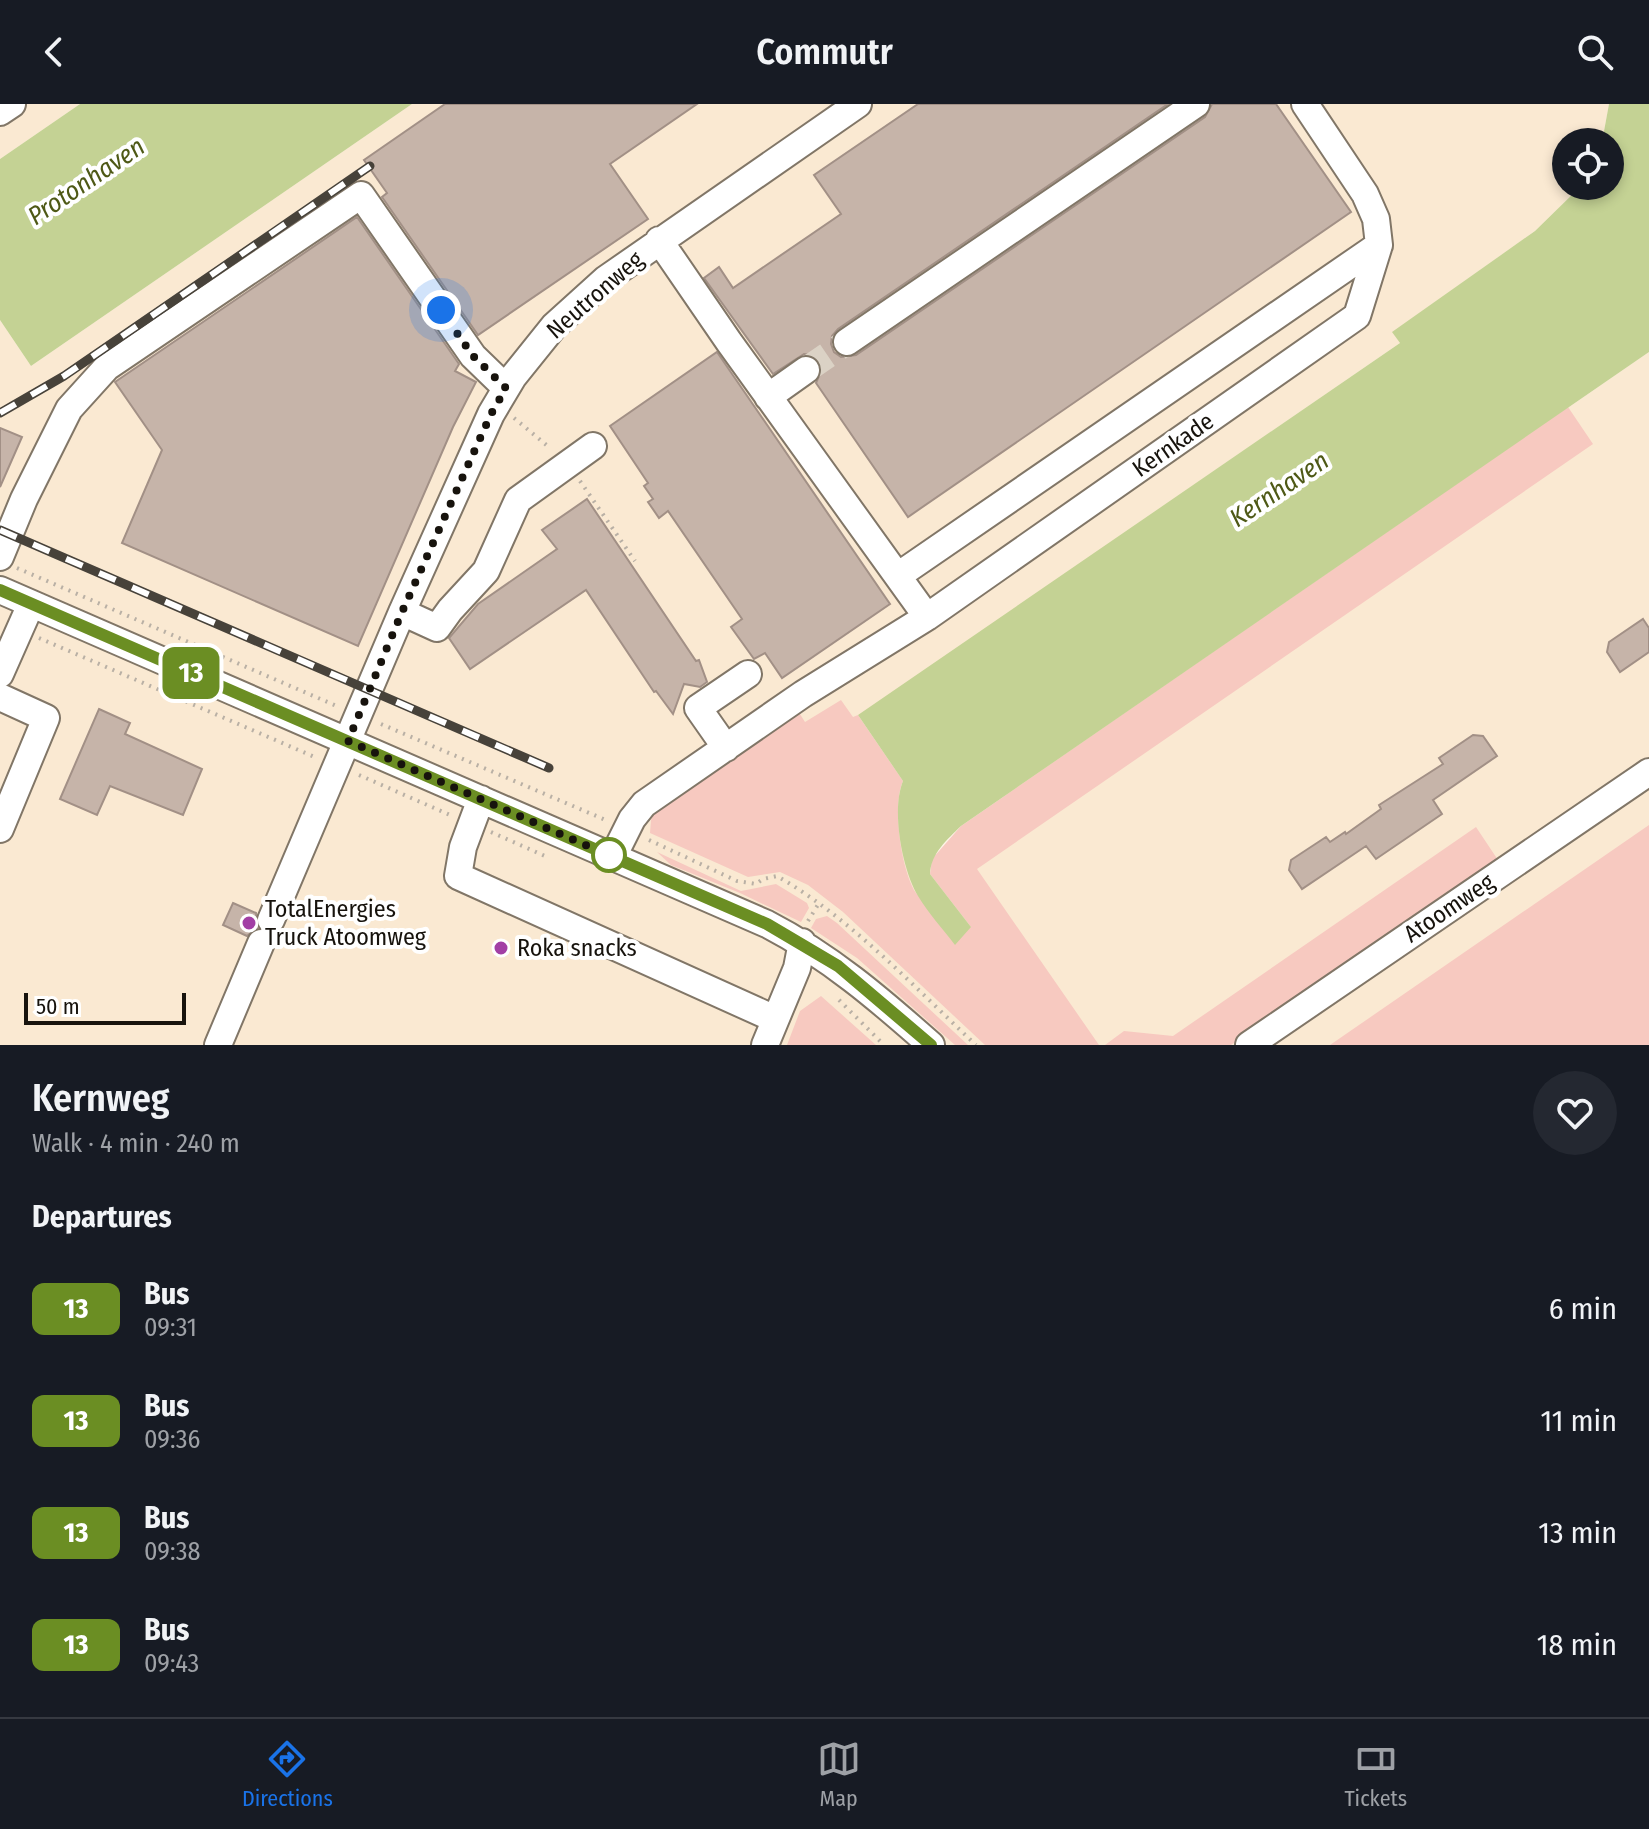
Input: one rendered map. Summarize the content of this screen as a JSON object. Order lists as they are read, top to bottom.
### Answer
{
  "streets": {
    "street": ["Neutronweg", "Kernkade", "Atoomweg"]
  },
  "crossings": [
    ["Neutronweg", "Kernkade"]
  ],
  "water": ["Protonhaven", "Kernhaven"],
  "places": ["TotalEnergies Truck Atoomweg", "Roka snacks"],
  "lines": ["bus line 13"],
  "scale_bar": "50 m",
  "page": {
    "header": "Commutr",
    "on_map": "13",
    "scale": "50 m",
    "heading": [
      ["Kernweg", "Walk · 4 min · 240 m"],
      "Departures"
    ],
    "list": [
      {
        "mark": "13",
        "name": "Bus",
        "note": "09:31",
        "value": "6 min"
      },
      {
        "mark": "13",
        "name": "Bus",
        "note": "09:36",
        "value": "11 min"
      },
      {
        "mark": "13",
        "name": "Bus",
        "note": "09:38",
        "value": "13 min"
      },
      {
        "mark": "13",
        "name": "Bus",
        "note": "09:43",
        "value": "18 min"
      }
    ],
    "tabs": ["Directions", "Map", "Tickets"]
  }
}
